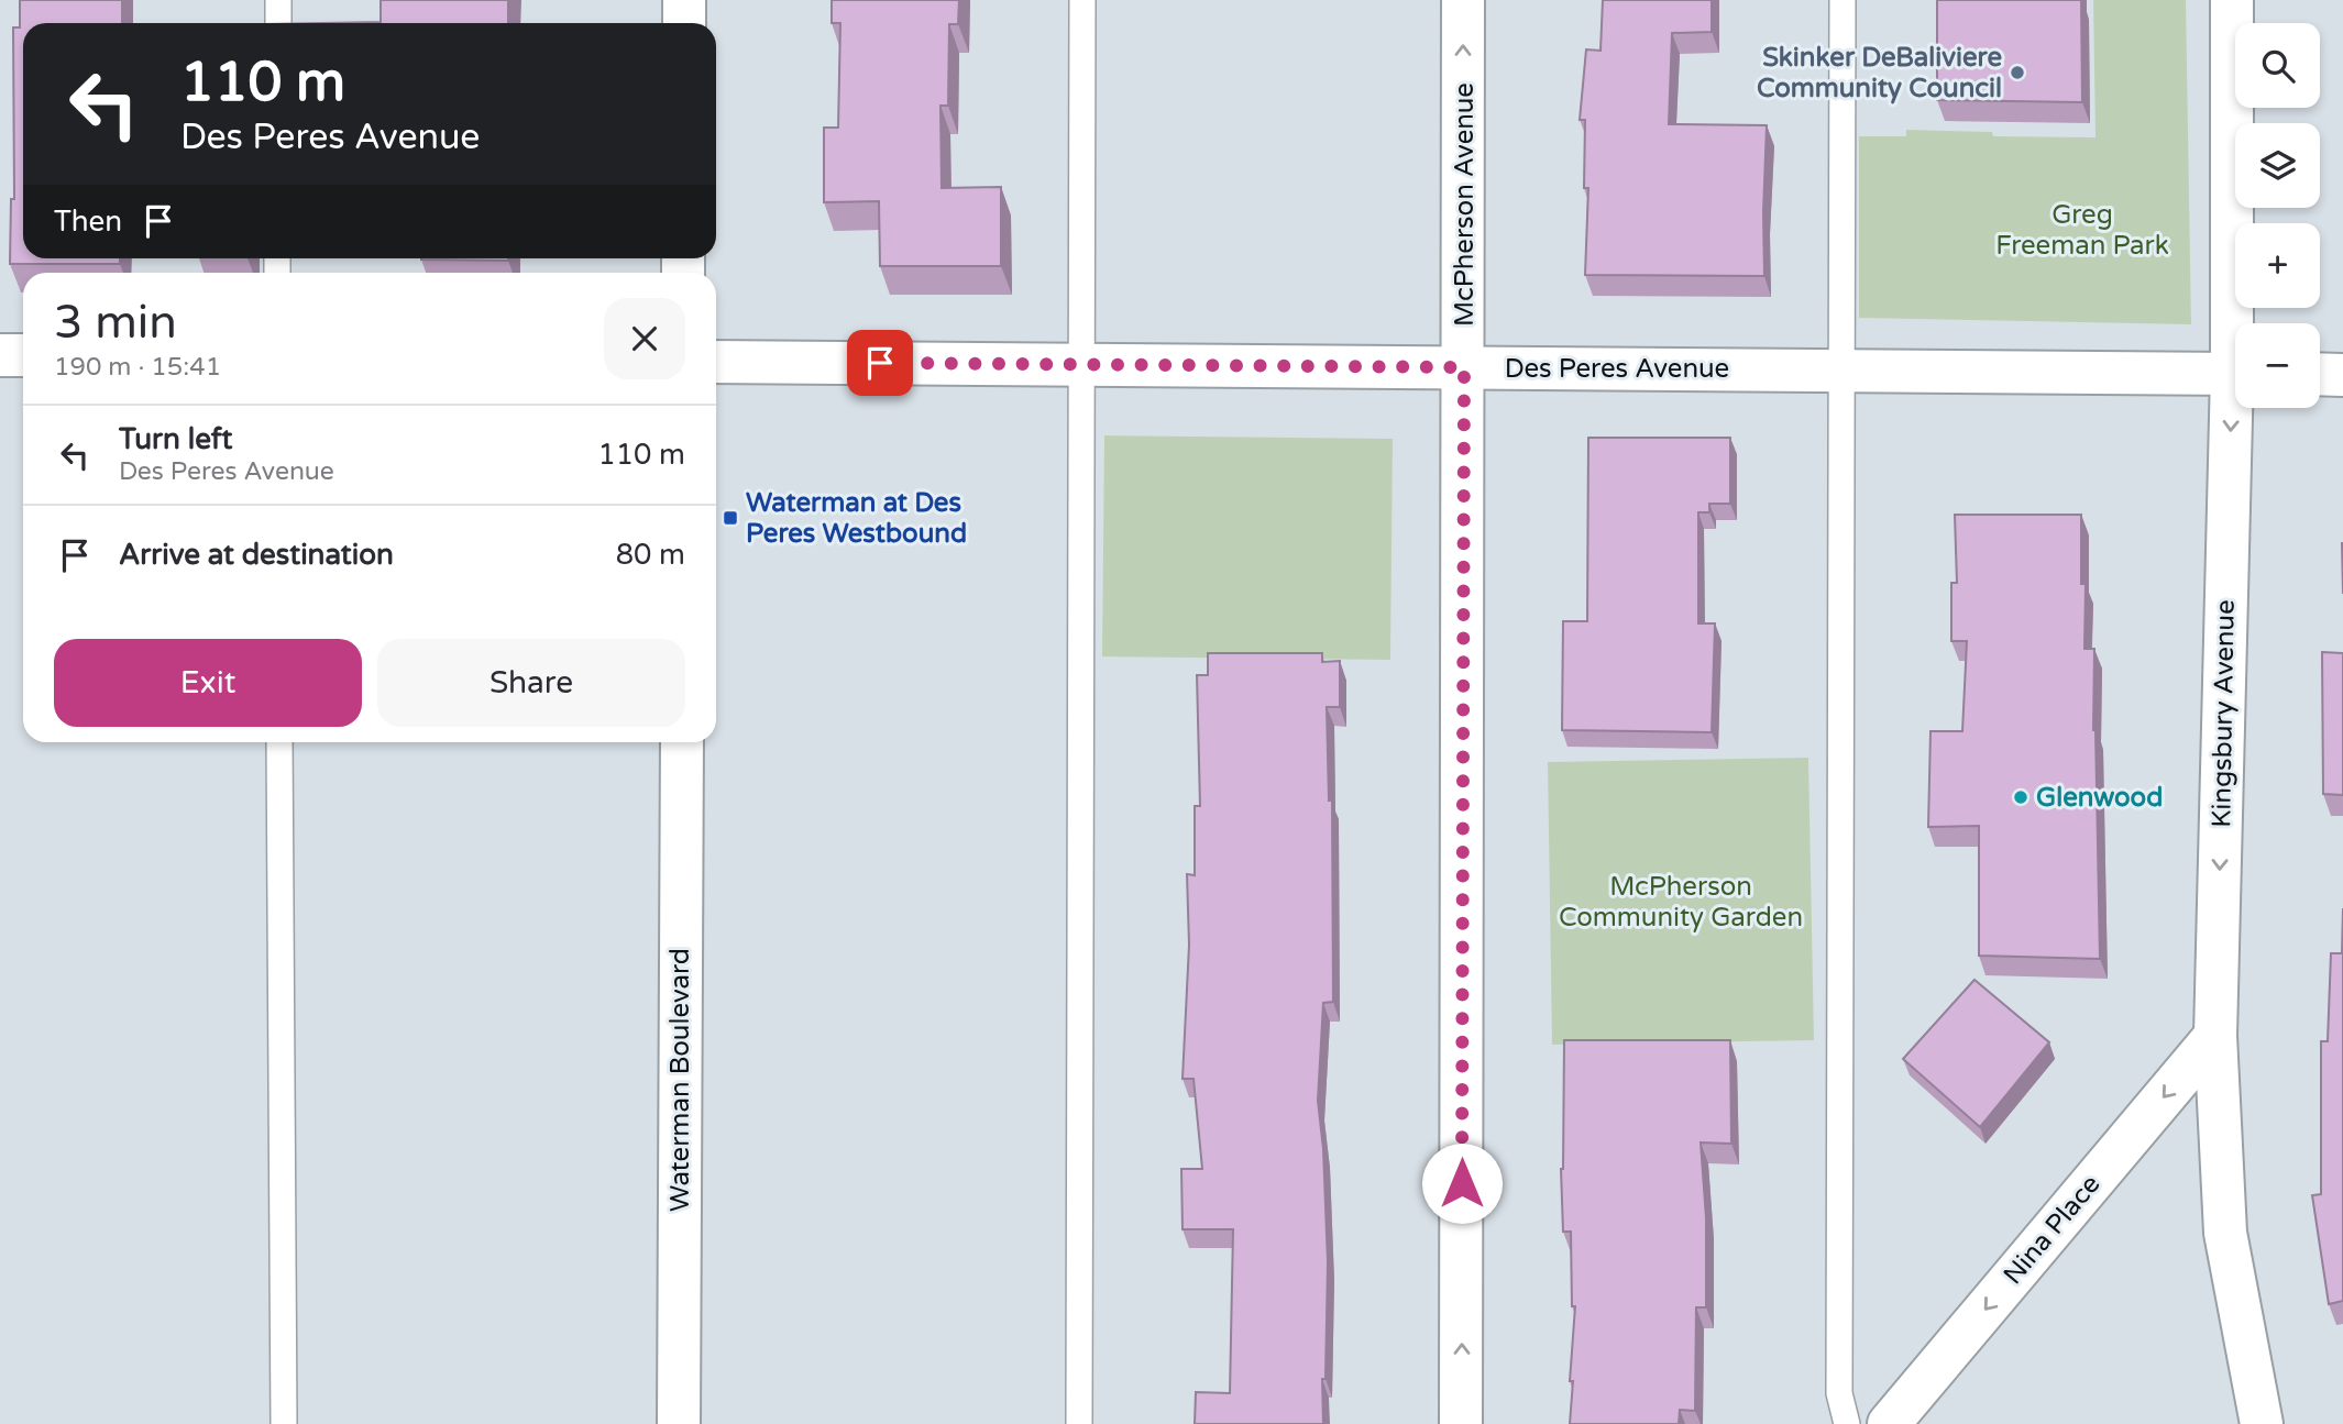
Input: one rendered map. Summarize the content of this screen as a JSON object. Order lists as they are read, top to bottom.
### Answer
{
  "streets": {
    "street": [
      "McPherson Avenue",
      "Des Peres Avenue",
      "Kingsbury Avenue",
      "Waterman Boulevard",
      "Nina Place"
    ]
  },
  "crossings": [
    ["McPherson Avenue", "Des Peres Avenue"],
    ["Kingsbury Avenue", "Nina Place"]
  ],
  "one_way": ["McPherson Avenue", "Kingsbury Avenue", "Nina Place"],
  "parks": ["Greg Freeman Park", "McPherson Community Garden"],
  "places": {
    "other": ["Skinker DeBaliviere Community Council", "Glenwood"],
    "transit": ["Waterman at Des Peres Westbound"]
  },
  "page": {
    "map_buttons": ["+", "−"],
    "turn": ["110 m", "Des Peres Avenue"],
    "then": "Then",
    "heading": ["3 min", "190 m · 15:41"],
    "list": [
      {
        "name": "Turn left",
        "note": "Des Peres Avenue",
        "value": "110 m"
      },
      {
        "name": "Arrive at destination",
        "value": "80 m"
      }
    ],
    "buttons": ["Exit", "Share"]
  }
}
